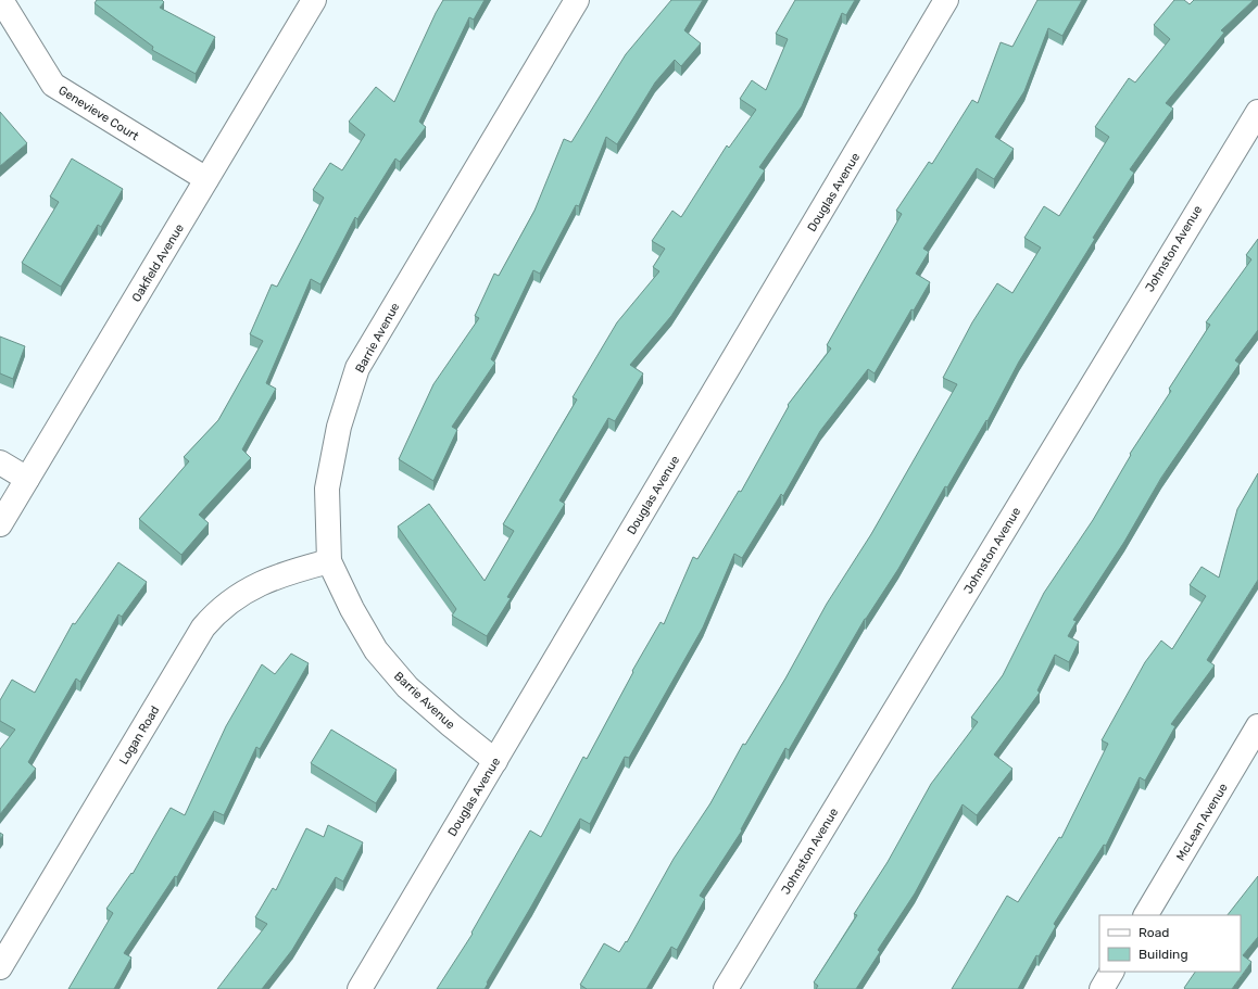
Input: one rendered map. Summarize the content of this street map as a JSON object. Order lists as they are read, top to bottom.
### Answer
{
  "streets": {
    "street": [
      "Genevieve Court",
      "Douglas Avenue",
      "Johnston Avenue",
      "Oakfield Avenue",
      "Barrie Avenue",
      "Logan Road",
      "McLean Avenue"
    ]
  },
  "crossings": [
    ["Genevieve Court", "Oakfield Avenue"],
    ["Douglas Avenue", "Barrie Avenue"],
    ["Barrie Avenue", "Logan Road"]
  ],
  "legend": ["Road", "Building"]
}
